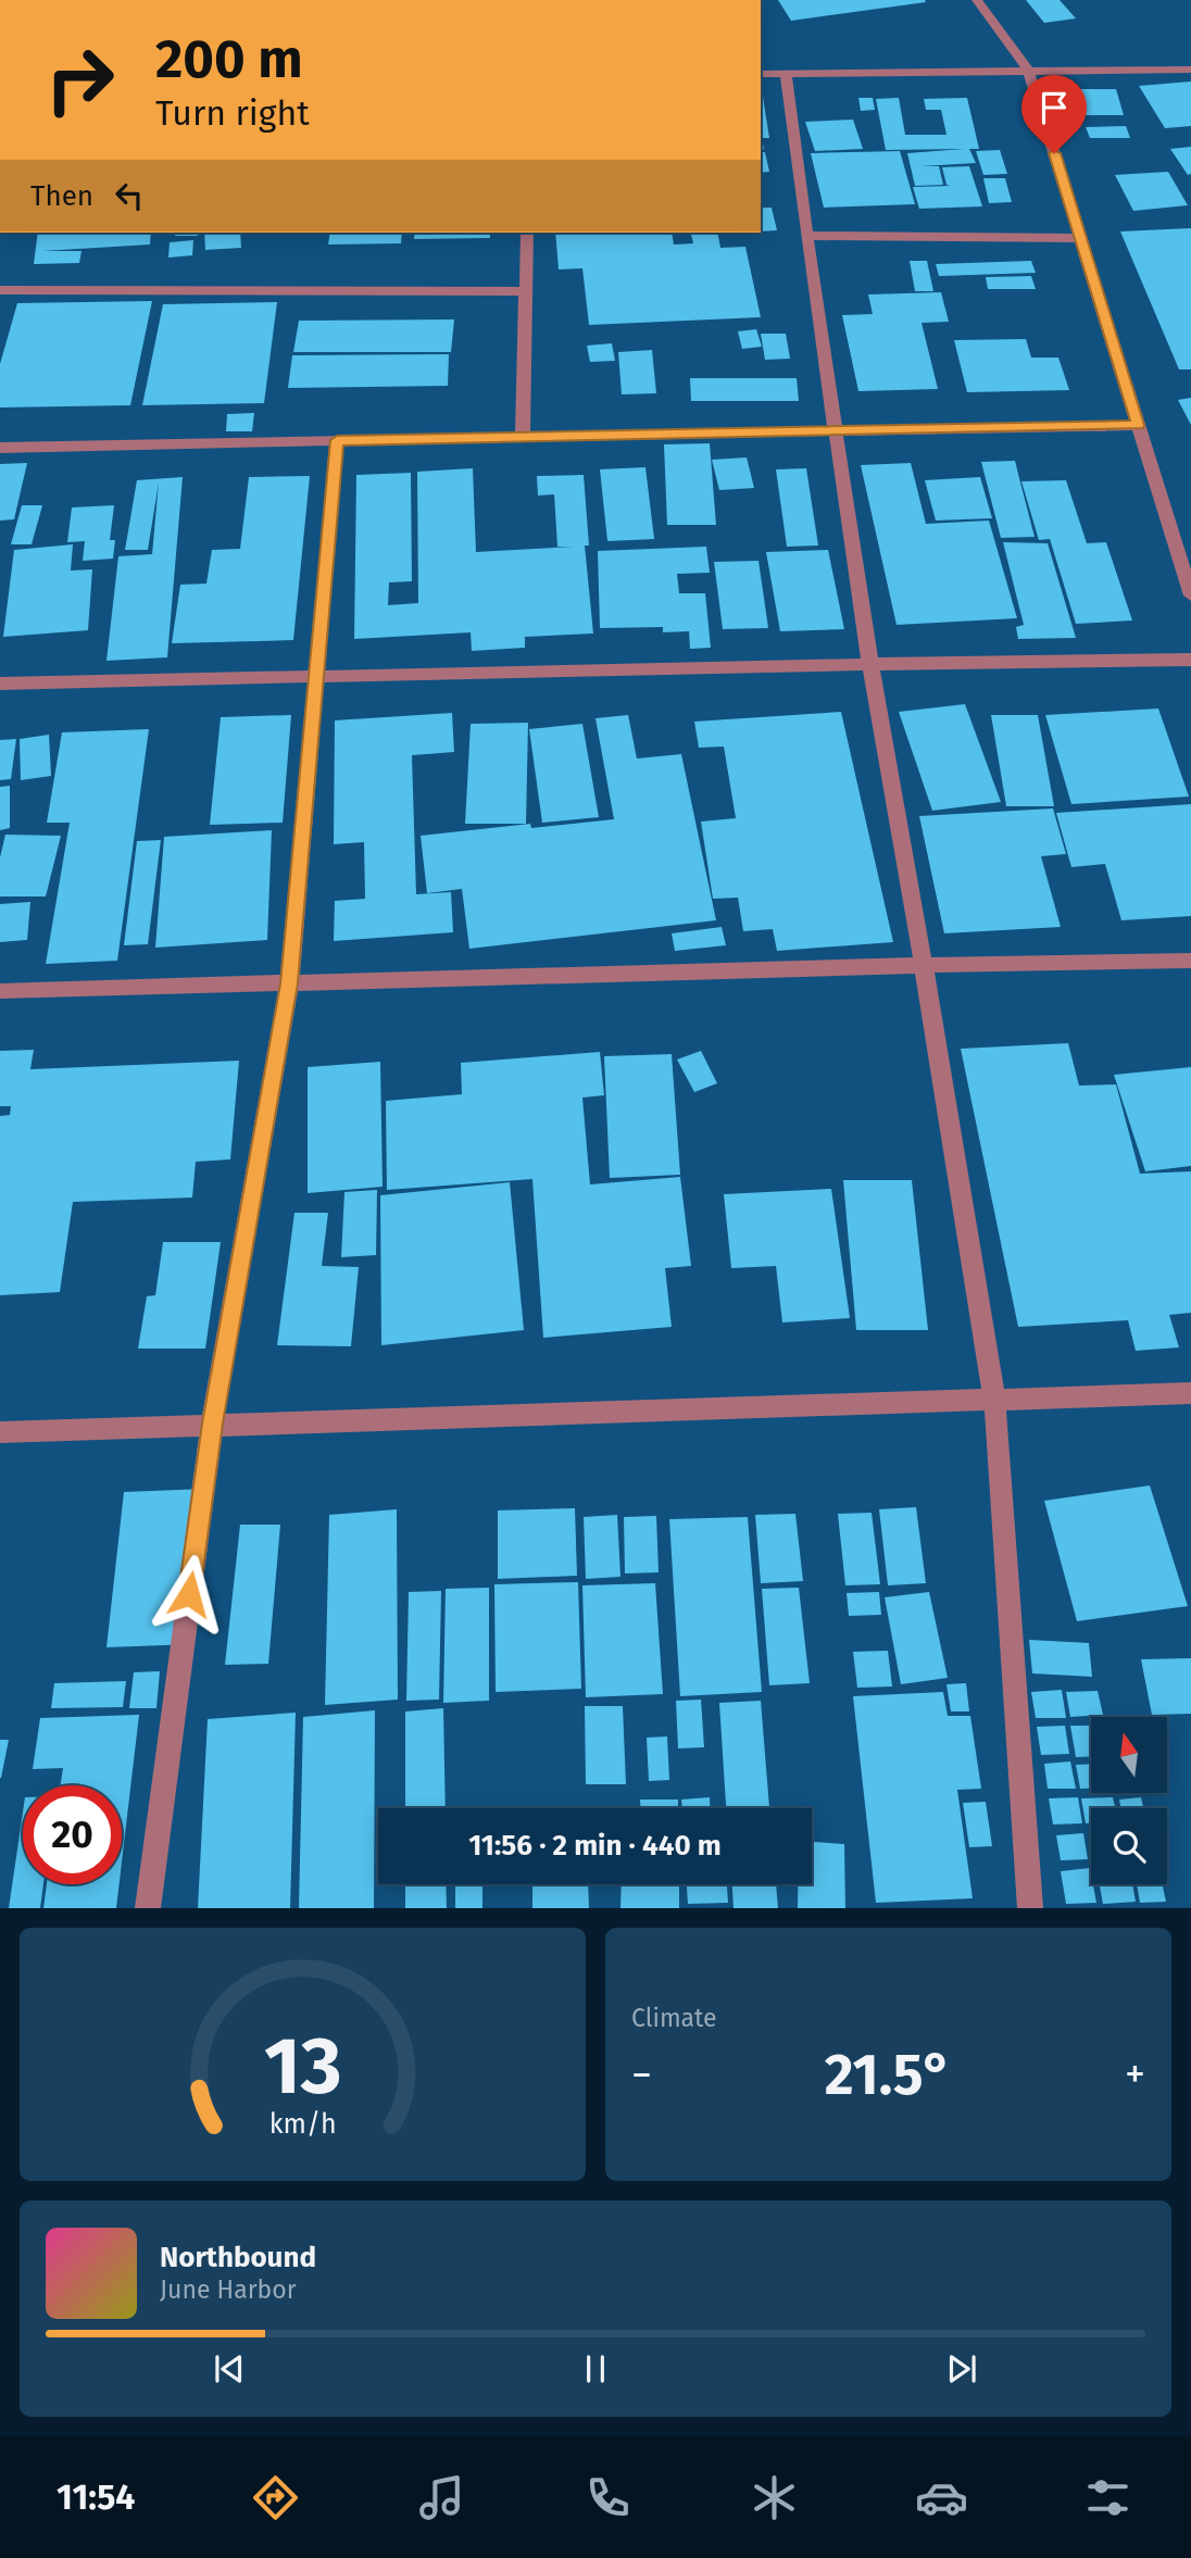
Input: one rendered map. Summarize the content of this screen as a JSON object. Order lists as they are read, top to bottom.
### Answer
{
  "north": "top",
  "page": {
    "turn": ["200 m", "Turn right"],
    "then": "Then",
    "limit": "20",
    "trip": "11:56 · 2 min · 440 m",
    "tile": "Climate",
    "heat": ["−", "21.5°", "+"],
    "song": ["Northbound", "June Harbor"],
    "tabs": "11:54",
    "gauge": ["13", "km/h"]
  }
}
